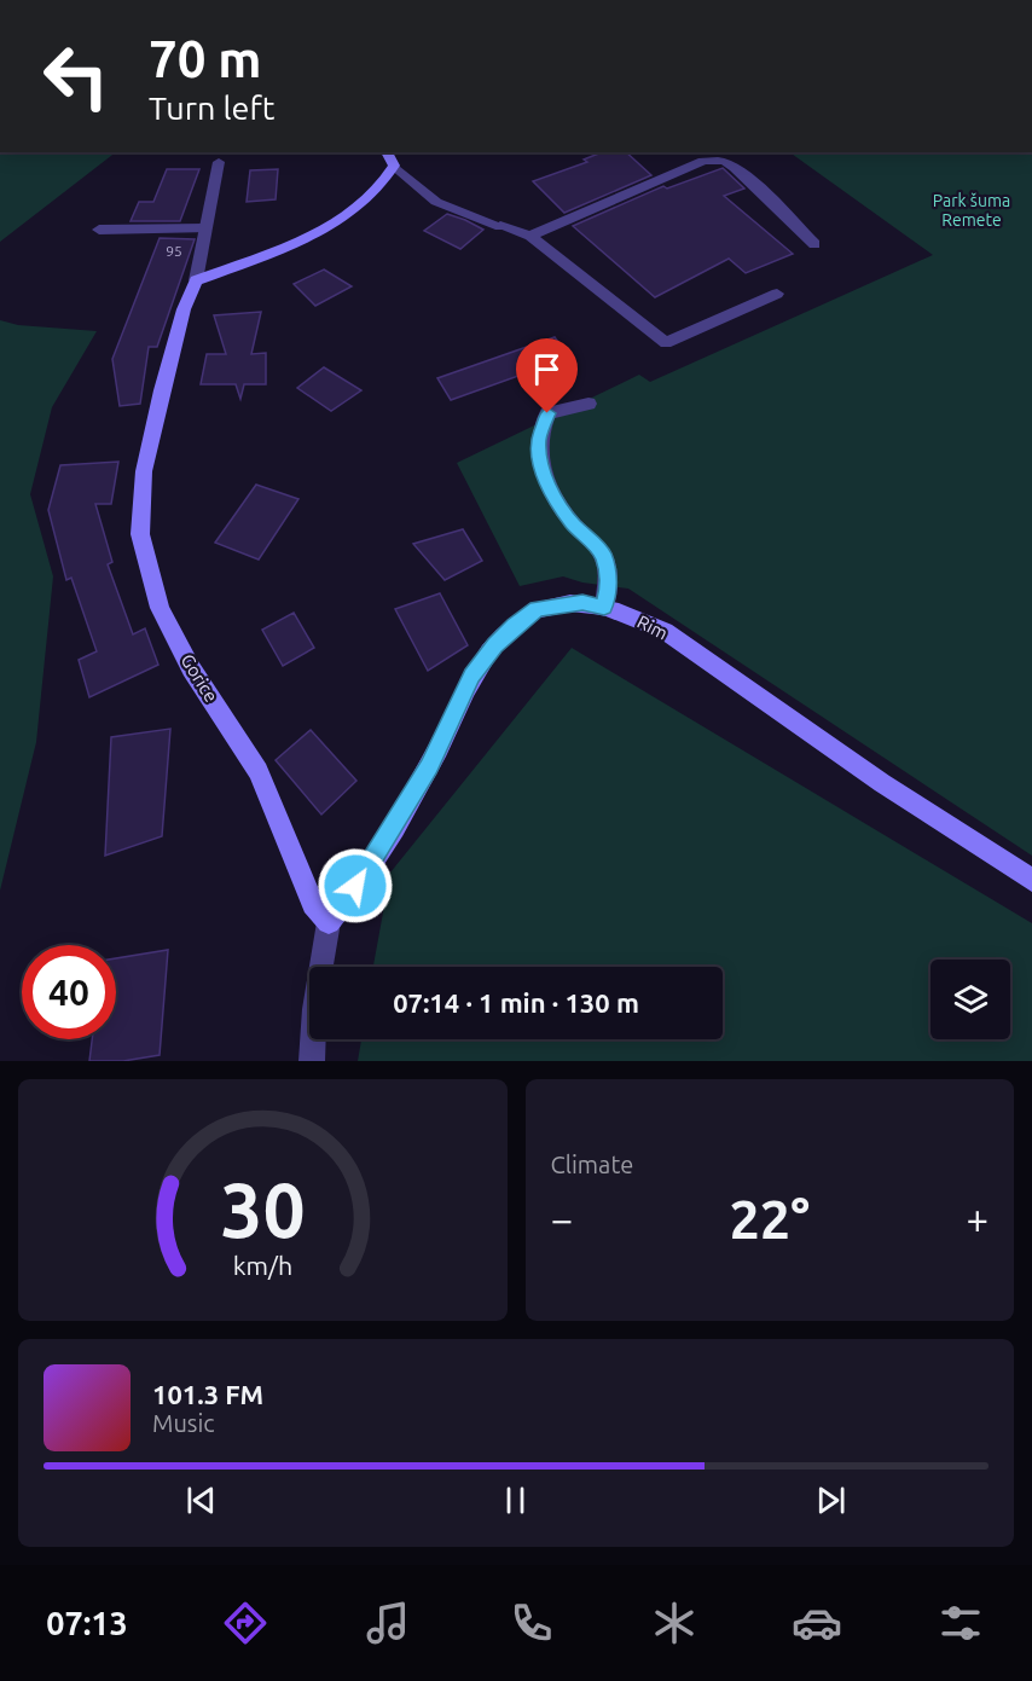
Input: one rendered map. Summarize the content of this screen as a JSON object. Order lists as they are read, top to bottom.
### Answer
{
  "streets": {
    "street": ["Rim", "Gorice"]
  },
  "crossings": [
    ["Rim", "Gorice"]
  ],
  "parks": ["Park šuma Remete"],
  "house_numbers": ["95"],
  "page": {
    "turn": ["70 m", "Turn left"],
    "limit": "40",
    "trip": "07:14 · 1 min · 130 m",
    "tile": "Climate",
    "heat": ["−", "22°", "+"],
    "song": ["101.3 FM", "Music"],
    "tabs": "07:13",
    "gauge": ["30", "km/h"]
  }
}
